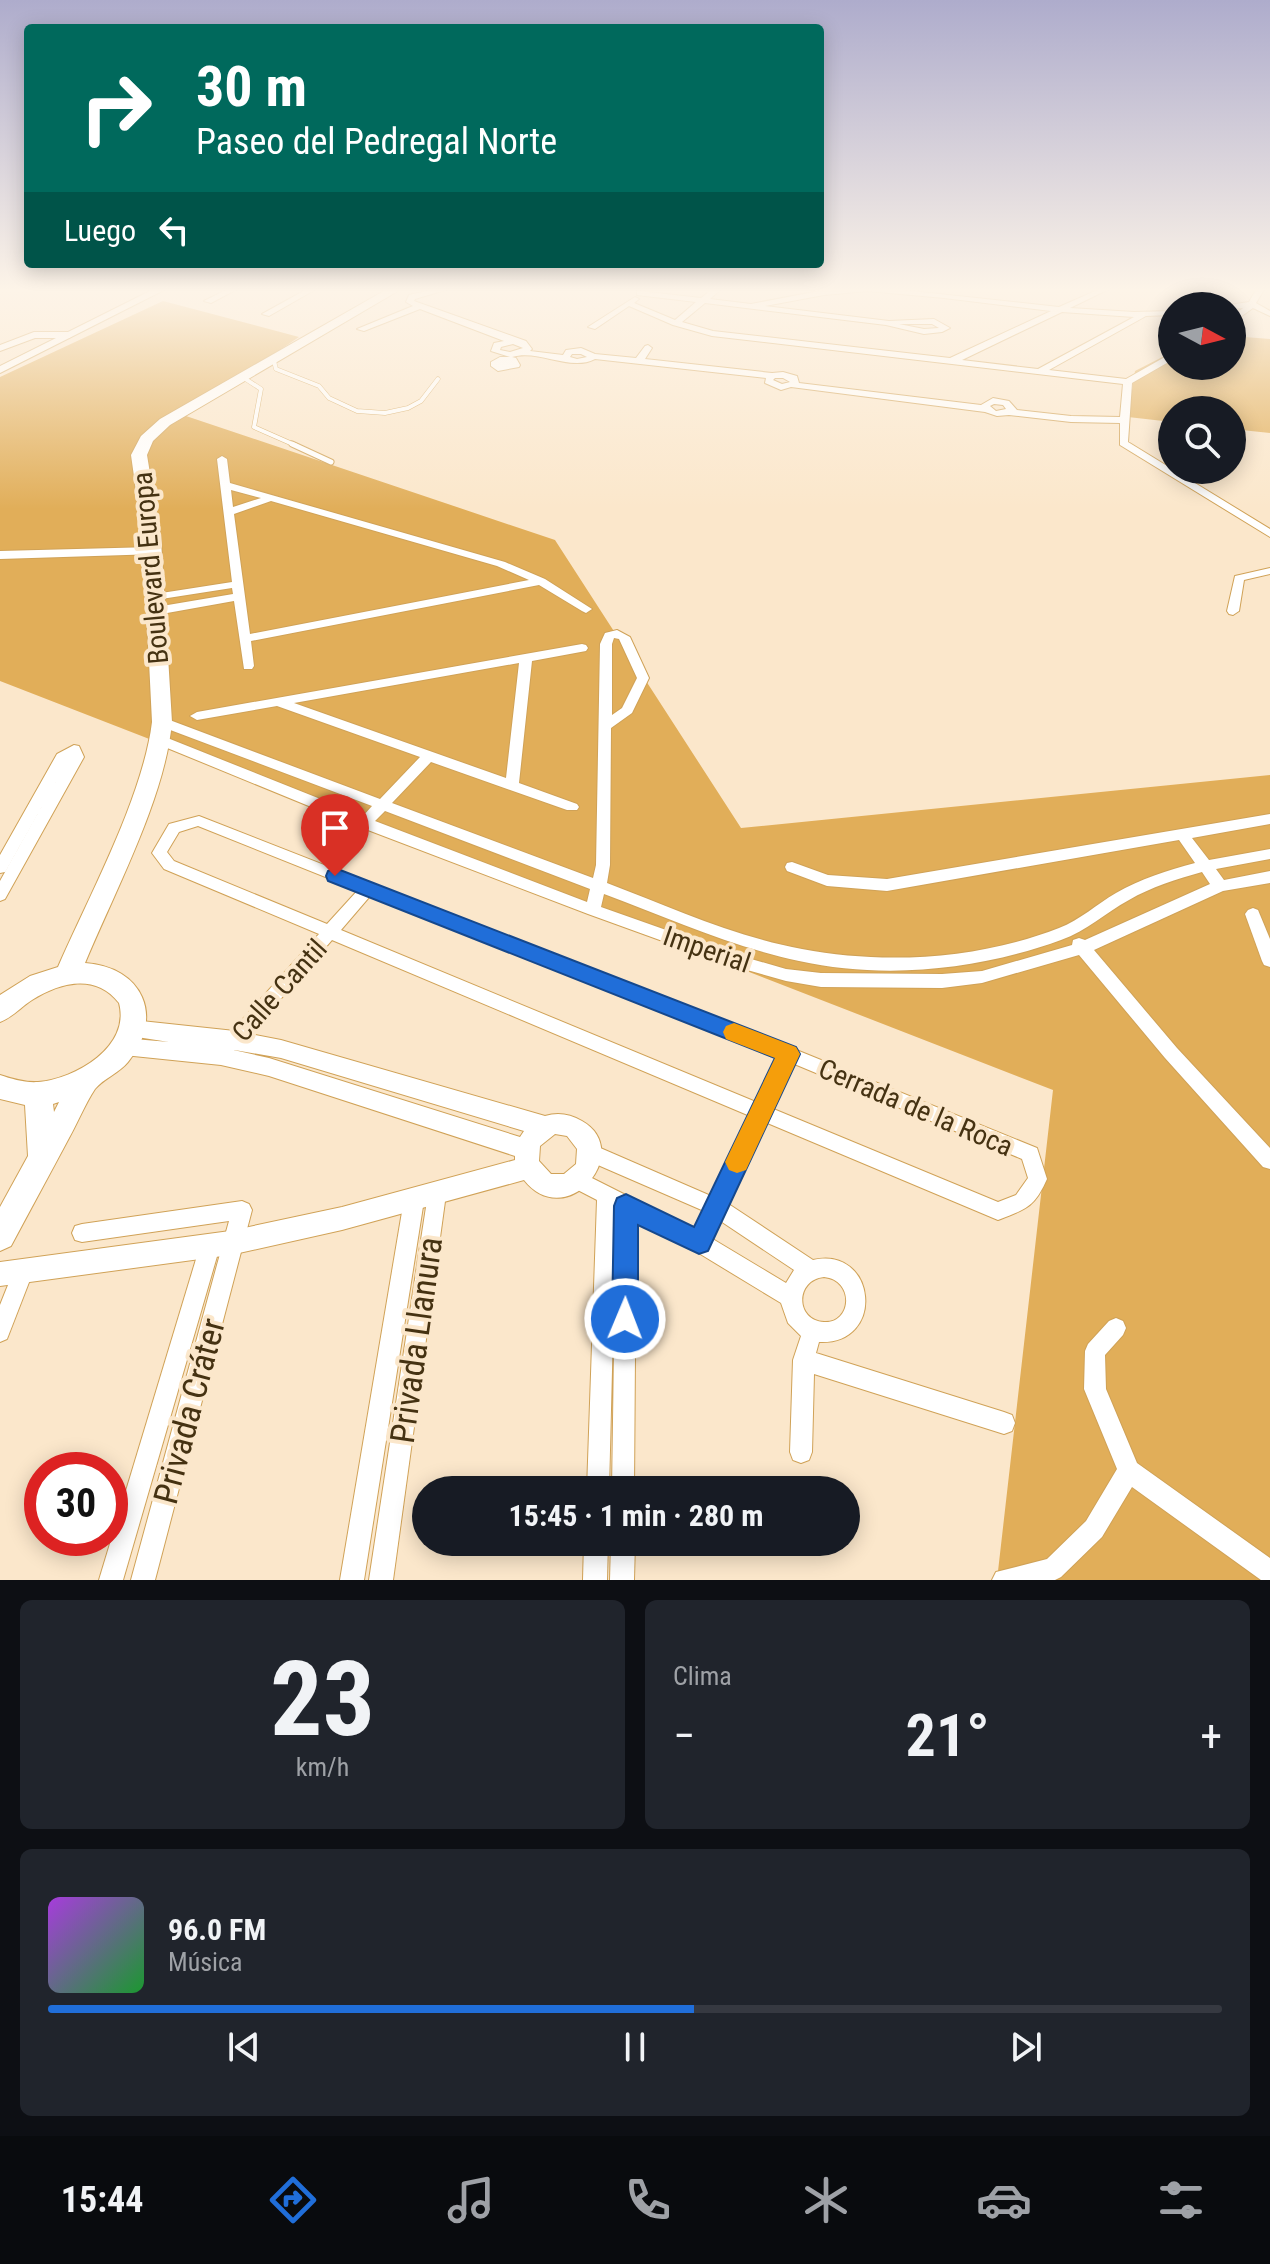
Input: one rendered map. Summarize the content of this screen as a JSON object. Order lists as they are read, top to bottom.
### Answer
{
  "streets": {
    "main road": ["Boulevard Europa"],
    "street": [
      "Imperial",
      "Calle Cantil",
      "Cerrada de la Roca",
      "Privada Llanura",
      "Privada Cráter"
    ]
  },
  "crossings": [
    ["Boulevard Europa", "Imperial"],
    ["Calle Cantil", "Cerrada de la Roca"]
  ],
  "north": "right",
  "page": {
    "turn": ["30 m", "Paseo del Pedregal Norte"],
    "then": "Luego",
    "limit": "30",
    "trip": "15:45 · 1 min · 280 m",
    "tile": [
      ["23", "km/h"],
      "Clima"
    ],
    "heat": ["−", "21°", "+"],
    "song": ["96.0 FM", "Música"],
    "tabs": "15:44"
  }
}
